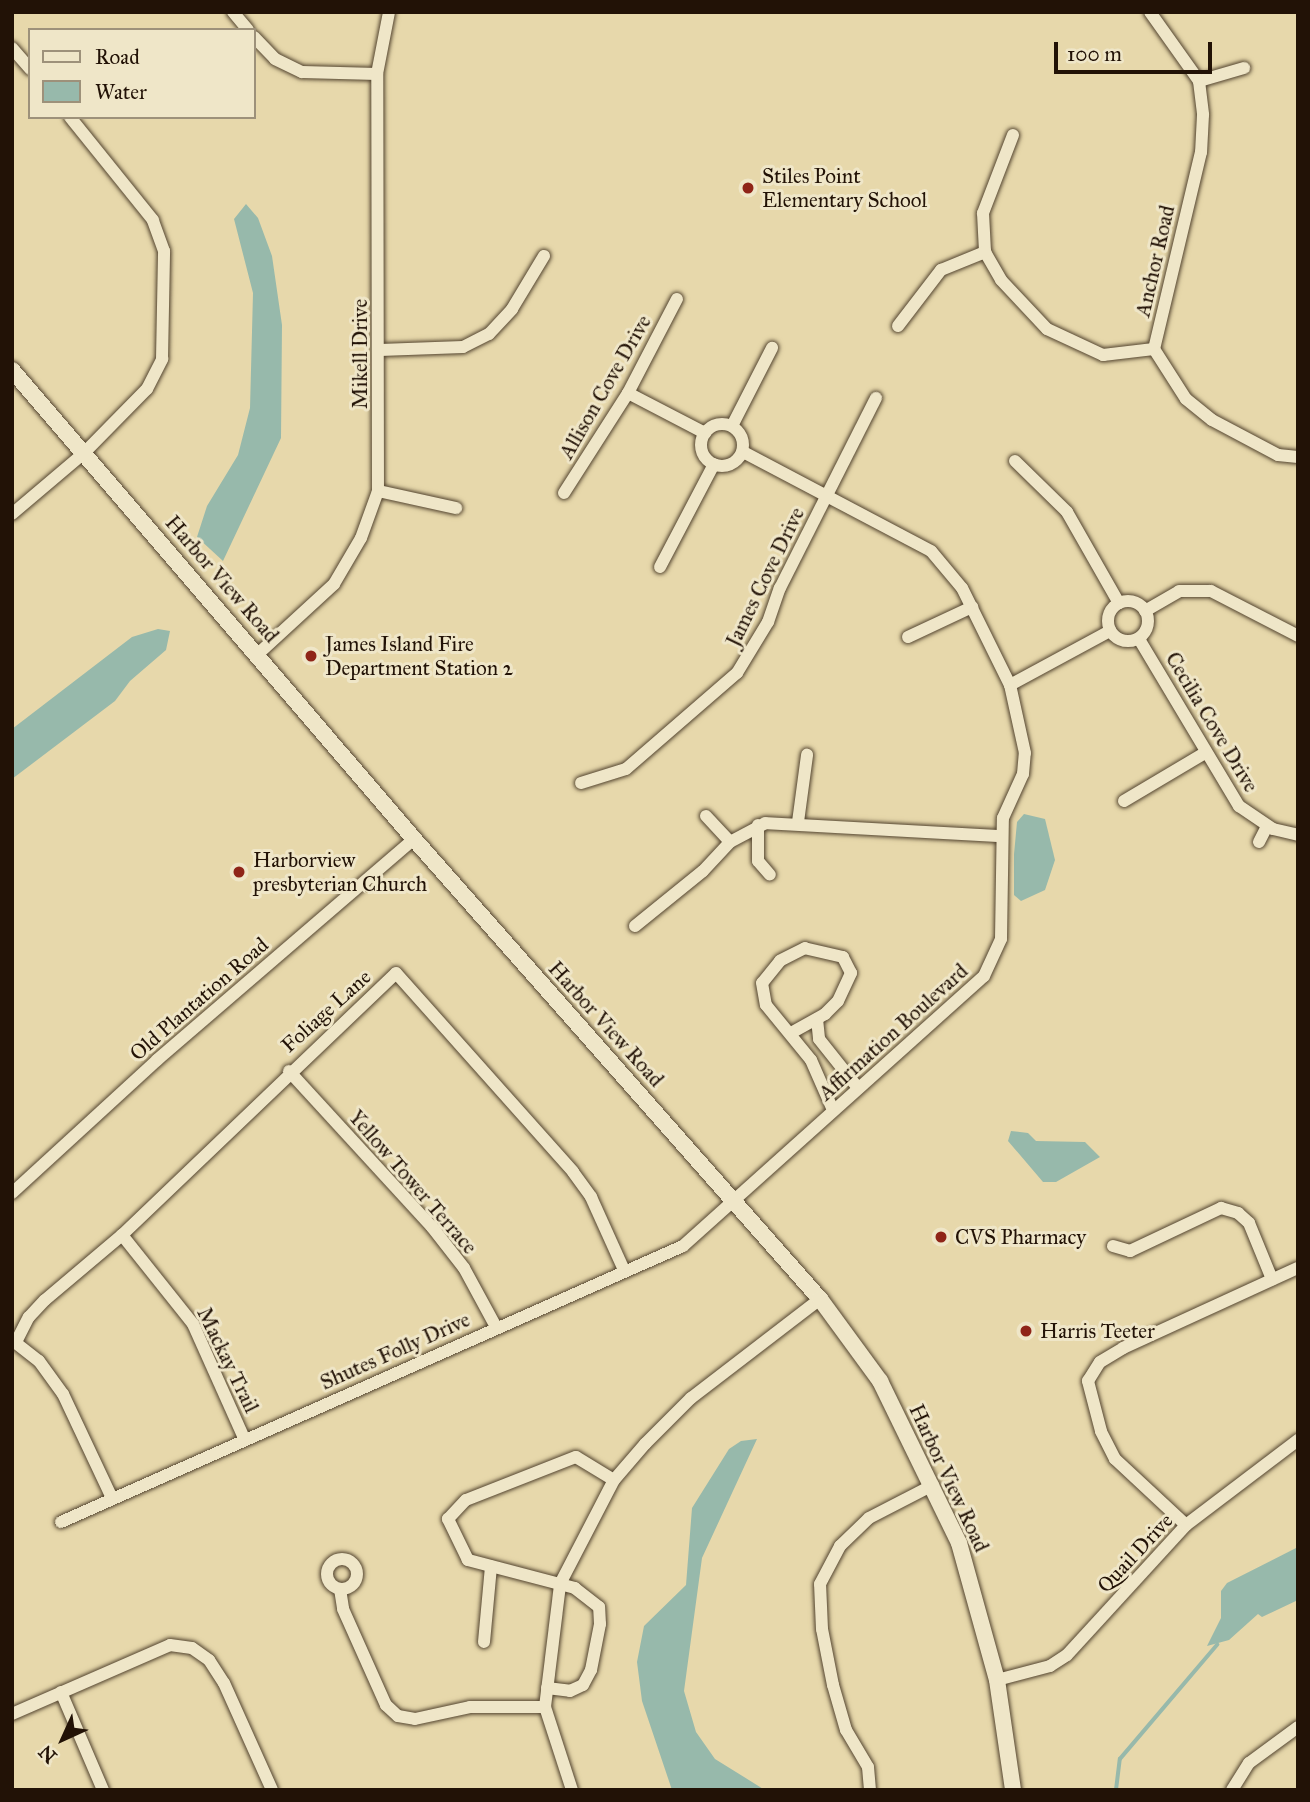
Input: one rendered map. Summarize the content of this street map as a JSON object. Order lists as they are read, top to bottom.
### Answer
{
  "streets": {
    "main road": ["Harbor View Road"],
    "street": [
      "Anchor Road",
      "Mikell Drive",
      "Allison Cove Drive",
      "James Cove Drive",
      "Cecilia Cove Drive",
      "Old Plantation Road",
      "Foliage Lane",
      "Affirmation Boulevard",
      "Yellow Tower Terrace",
      "Shutes Folly Drive",
      "Mackay Trail",
      "Quail Drive"
    ]
  },
  "crossings": [
    ["Mikell Drive", "Harbor View Road"],
    ["James Cove Drive", "Affirmation Boulevard"],
    ["Harbor View Road", "Old Plantation Road"],
    ["Harbor View Road", "Affirmation Boulevard"],
    ["Harbor View Road", "Shutes Folly Drive"],
    ["Harbor View Road", "Quail Drive"],
    ["Foliage Lane", "Yellow Tower Terrace"],
    ["Foliage Lane", "Shutes Folly Drive"],
    ["Foliage Lane", "Mackay Trail"],
    ["Affirmation Boulevard", "Shutes Folly Drive"],
    ["Yellow Tower Terrace", "Shutes Folly Drive"],
    ["Shutes Folly Drive", "Mackay Trail"]
  ],
  "places": [
    "Stiles Point Elementary School",
    "James Island Fire Department Station 2",
    "Harborview presbyterian Church",
    "CVS Pharmacy",
    "Harris Teeter"
  ],
  "legend": ["Road", "Water"],
  "scale_bar": "100 m",
  "north": "bottom left"
}
